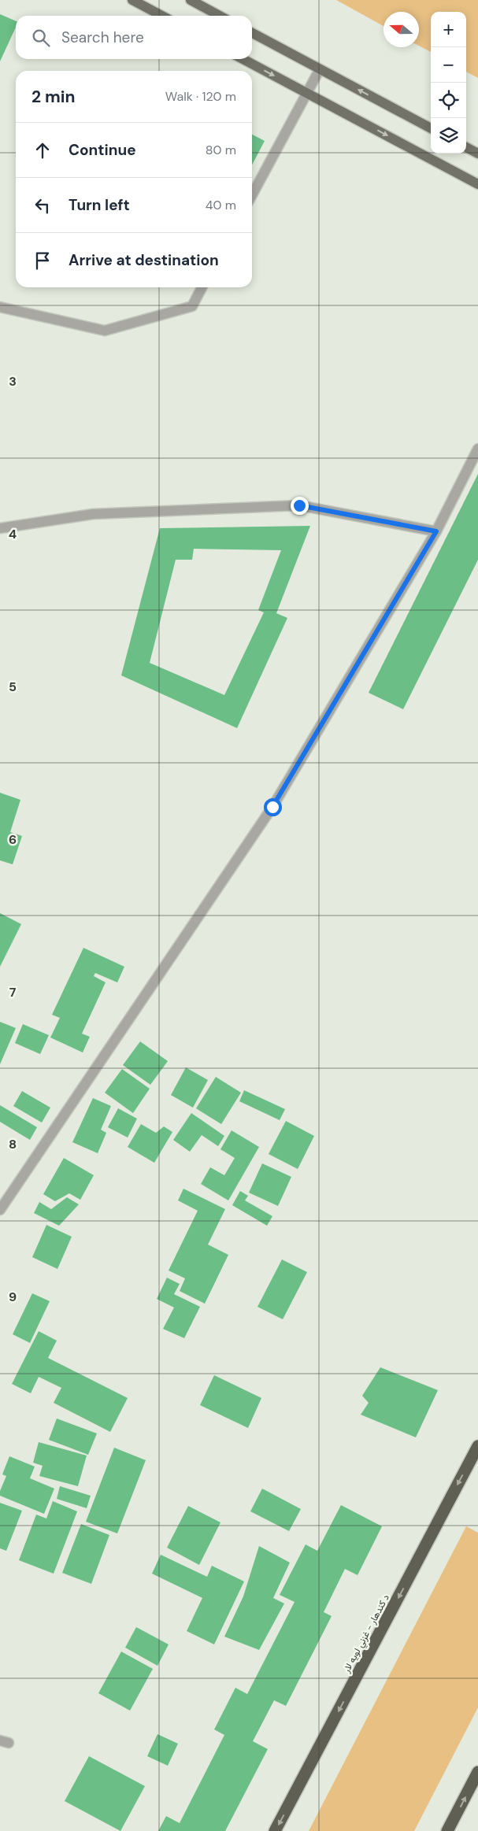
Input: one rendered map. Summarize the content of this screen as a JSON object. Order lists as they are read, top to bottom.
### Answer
{
  "streets": {
    "highway": ["د کندهار - غزني لويه لار"]
  },
  "one_way": ["د کندهار - غزني لويه لار"],
  "north": "left",
  "page": {
    "map_buttons": ["+", "−"],
    "search": "Search here",
    "heading": ["2 min", "Walk · 120 m"],
    "list": [
      ["Continue", "80 m"],
      ["Turn left", "40 m"],
      "Arrive at destination"
    ]
  },
  "grid": {
    "rows": [
      "3",
      "4",
      "5",
      "6",
      "7",
      "8",
      "9"
    ]
  }
}
